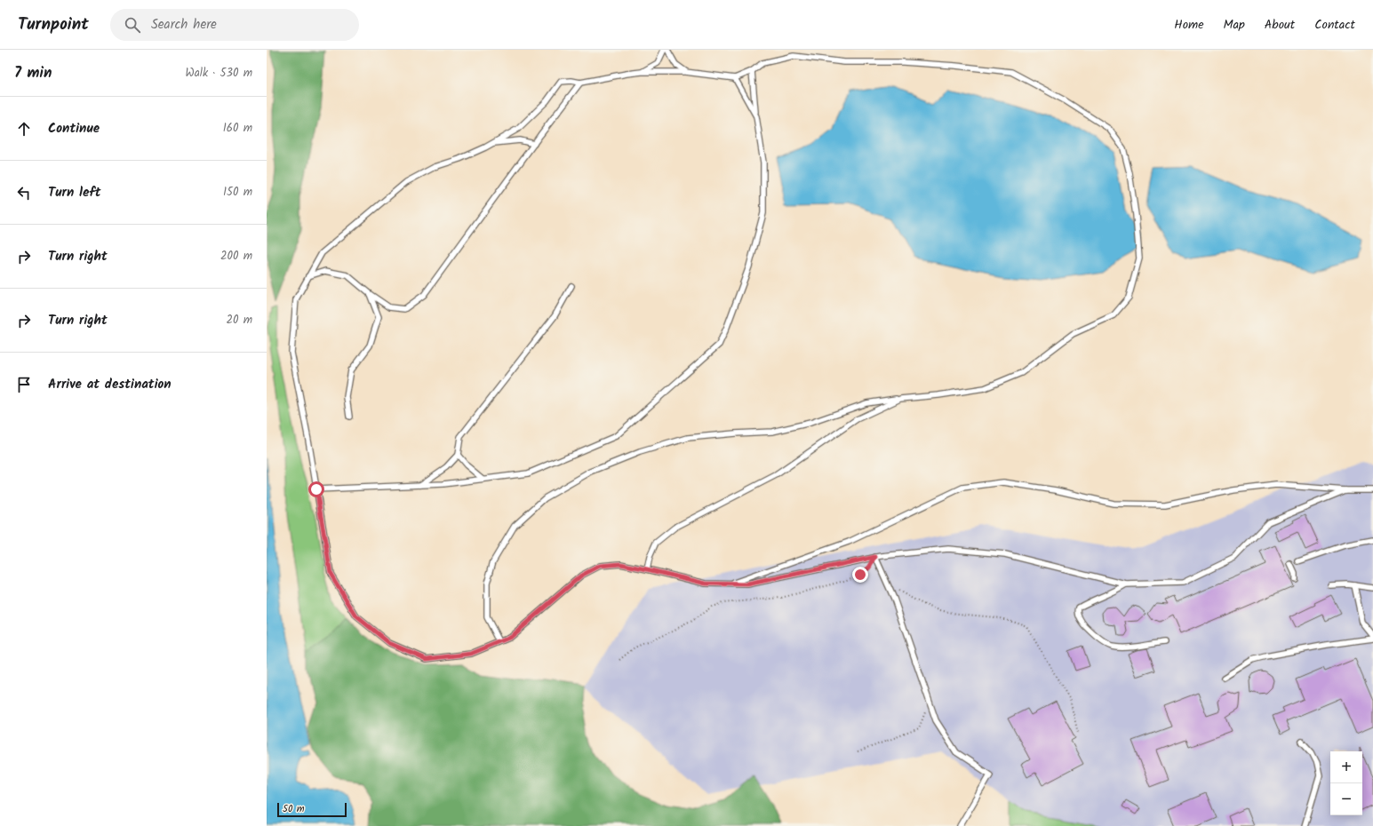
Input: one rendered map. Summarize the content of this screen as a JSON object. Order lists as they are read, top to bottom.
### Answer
{
  "scale_bar": "50 m",
  "page": {
    "header": "Turnpoint",
    "search": "Search here",
    "nav": [
      "Home",
      "Map",
      "About",
      "Contact"
    ],
    "heading": ["7 min", "Walk · 530 m"],
    "list": [
      ["Continue", "160 m"],
      ["Turn left", "150 m"],
      ["Turn right", "200 m"],
      ["Turn right", "20 m"],
      "Arrive at destination"
    ],
    "map_buttons": ["+", "−"],
    "scale": "50 m"
  }
}
